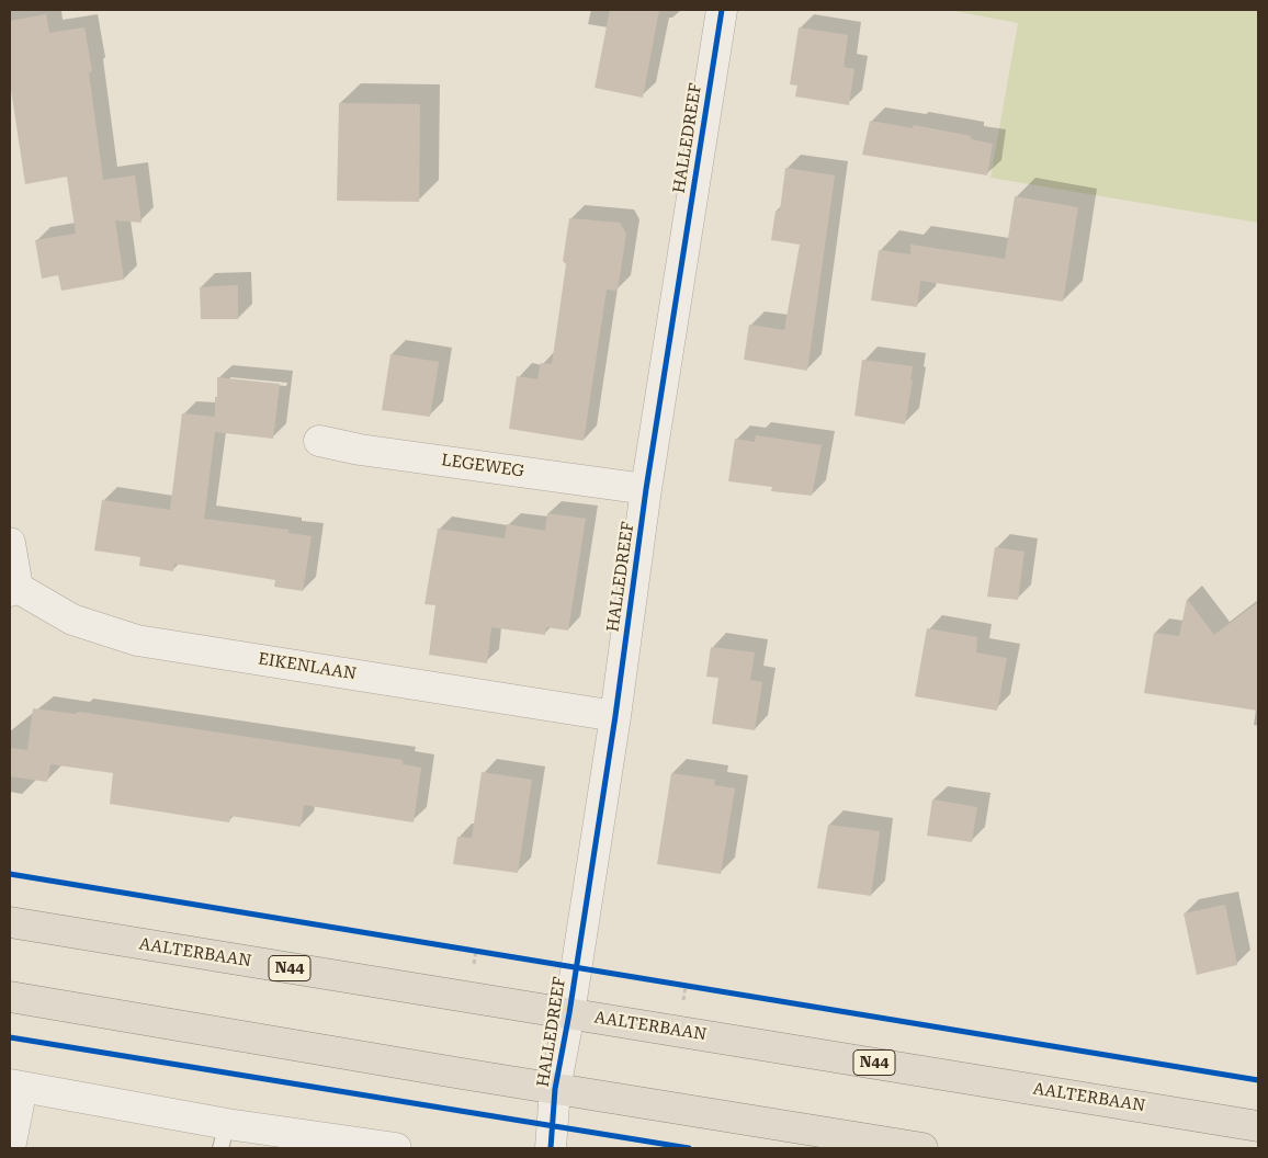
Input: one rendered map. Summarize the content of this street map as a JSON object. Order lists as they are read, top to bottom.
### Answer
{
  "streets": {
    "highway": ["AALTERBAAN", "N44"],
    "street": ["HALLEDREEF", "LEGEWEG", "EIKENLAAN"]
  },
  "crossings": [
    ["HALLEDREEF", "LEGEWEG"],
    ["HALLEDREEF", "EIKENLAAN"],
    ["HALLEDREEF", "AALTERBAAN"]
  ]
}
